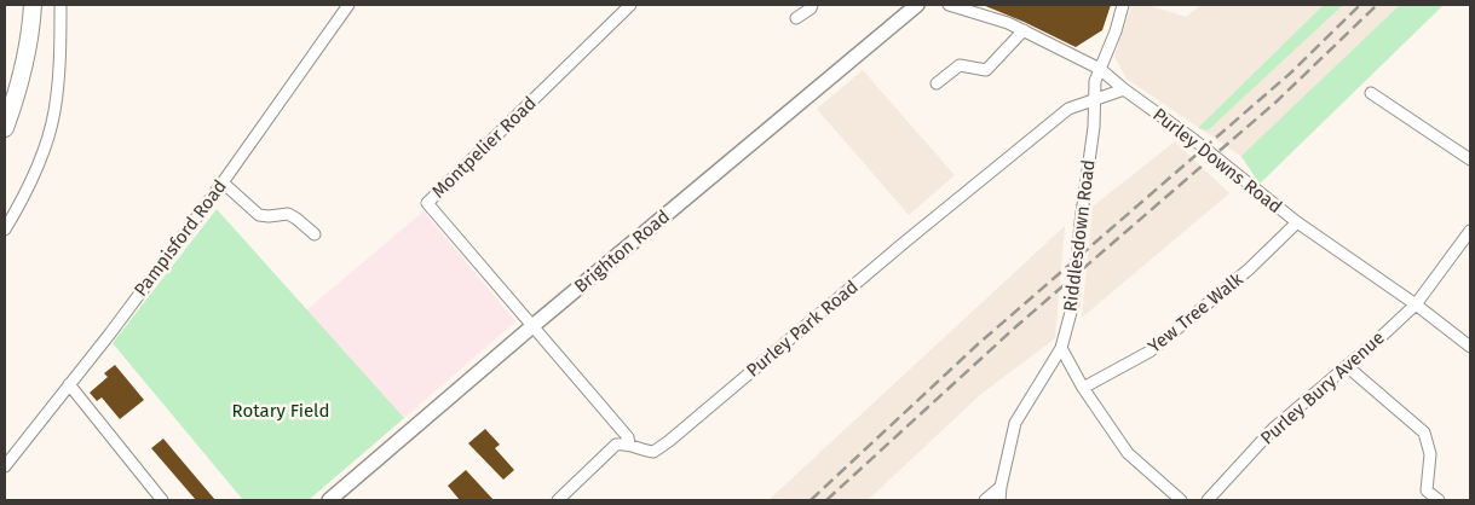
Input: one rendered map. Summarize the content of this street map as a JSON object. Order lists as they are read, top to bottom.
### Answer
{
  "streets": {
    "main road": ["Brighton Road"],
    "street": [
      "Montpelier Road",
      "Purley Downs Road",
      "Riddlesdown Road",
      "Pampisford Road",
      "Yew Tree Walk",
      "Purley Park Road",
      "Purley Bury Avenue"
    ]
  },
  "crossings": [
    ["Montpelier Road", "Brighton Road"],
    ["Purley Downs Road", "Riddlesdown Road"],
    ["Purley Downs Road", "Yew Tree Walk"],
    ["Purley Downs Road", "Purley Bury Avenue"],
    ["Riddlesdown Road", "Purley Park Road"]
  ],
  "parks": ["Rotary Field"]
}
